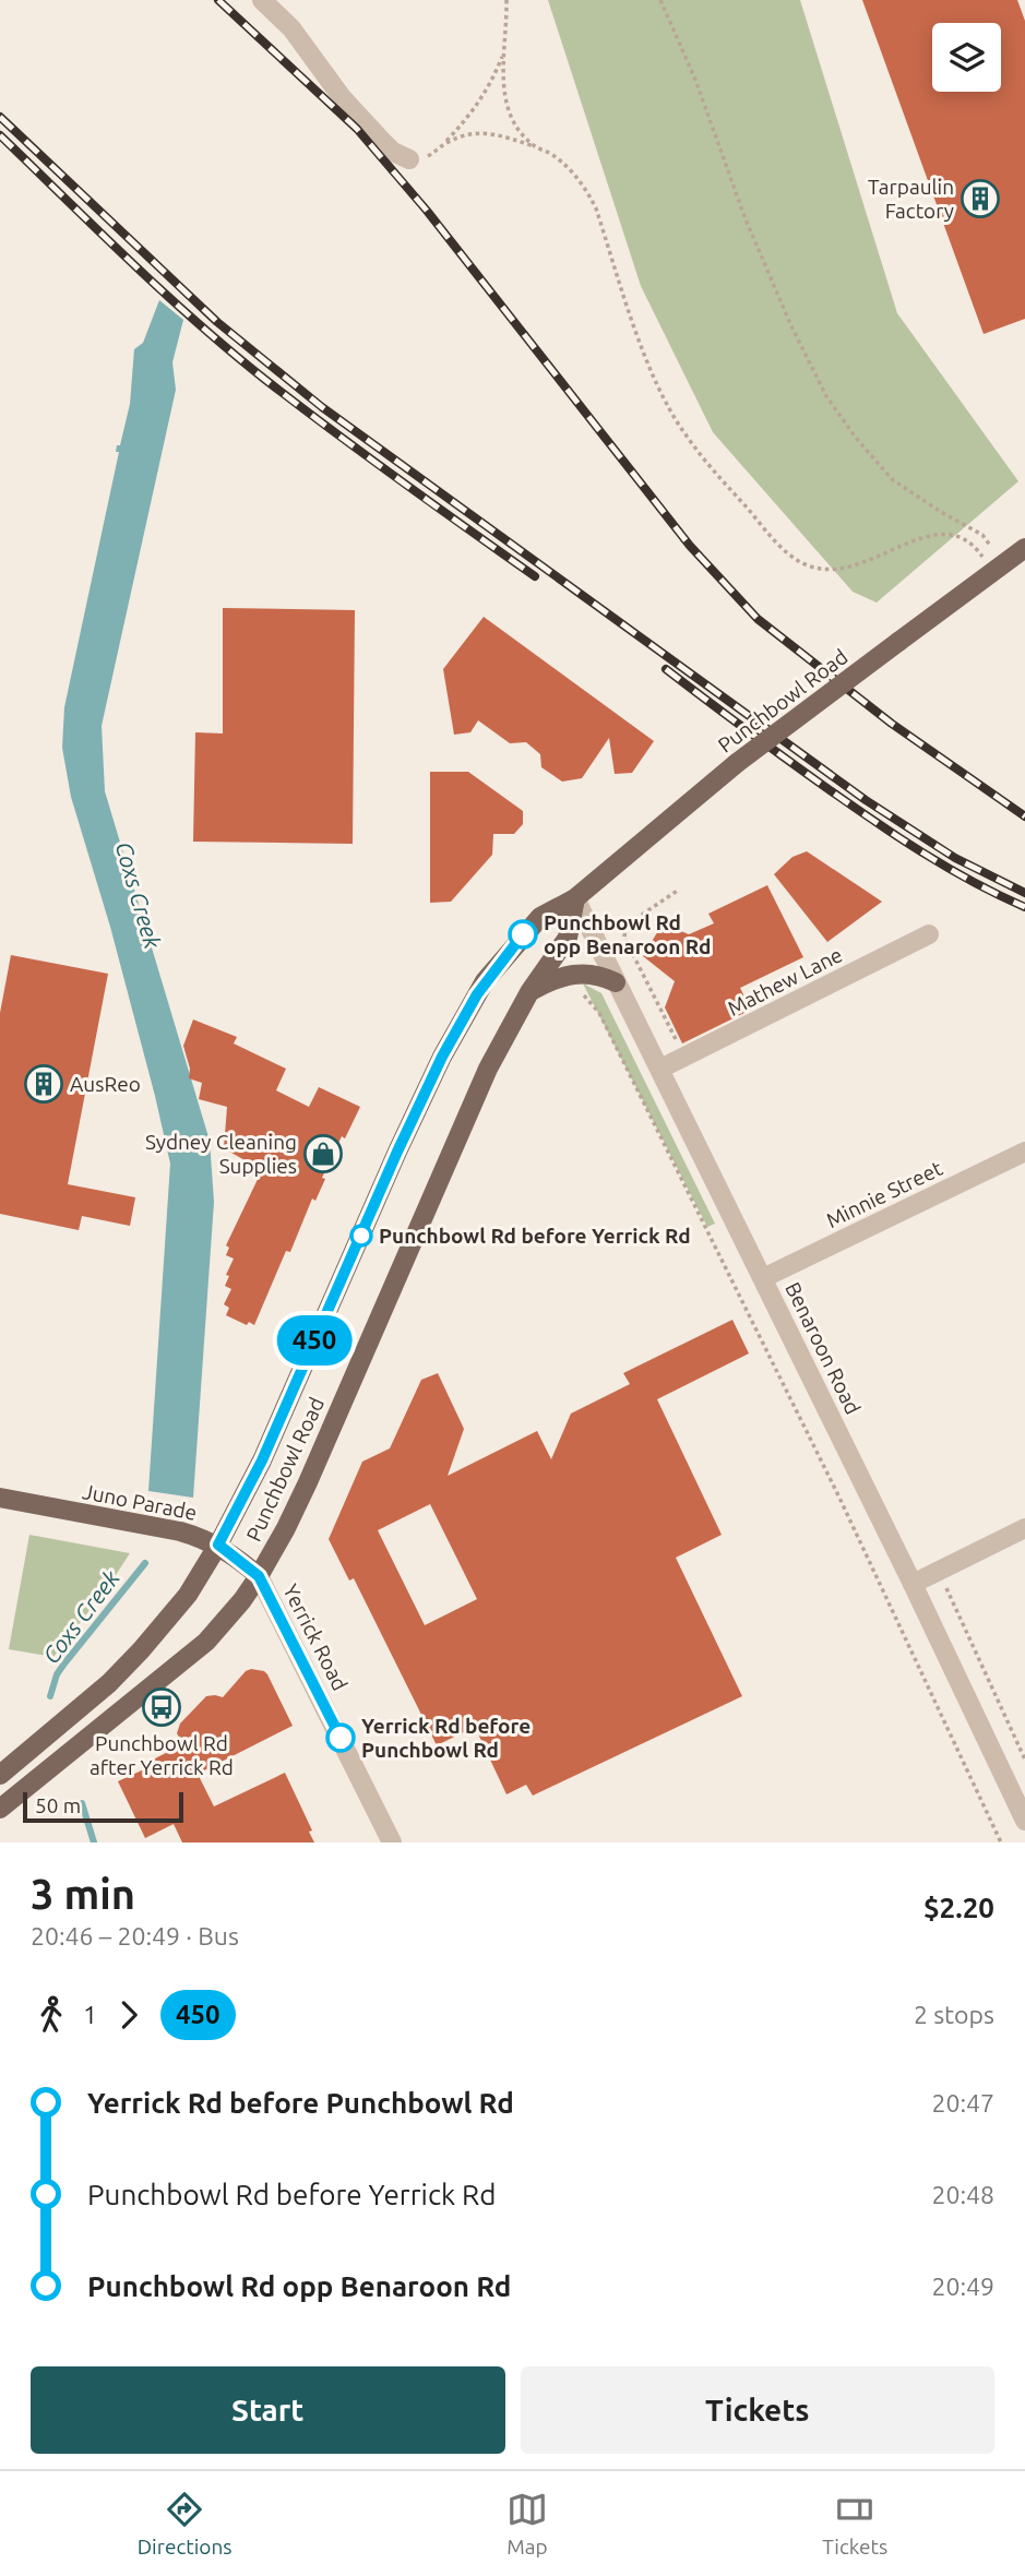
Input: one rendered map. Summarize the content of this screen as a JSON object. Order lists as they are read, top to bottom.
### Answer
{
  "streets": {
    "main road": ["Punchbowl Road", "Juno Parade"],
    "street": [
      "Mathew Lane",
      "Minnie Street",
      "Benaroon Road",
      "Yerrick Road"
    ]
  },
  "crossings": [
    ["Punchbowl Road", "Benaroon Road"],
    ["Punchbowl Road", "Juno Parade"],
    ["Punchbowl Road", "Yerrick Road"],
    ["Mathew Lane", "Benaroon Road"],
    ["Minnie Street", "Benaroon Road"],
    ["Juno Parade", "Yerrick Road"]
  ],
  "water": ["Coxs Creek"],
  "places": {
    "building": ["Tarpaulin Factory", "AusReo"],
    "other": ["Punchbowl Rd opp Benaroon Rd", "Punchbowl Rd before Yerrick Rd", "Yerrick Rd before Punchbowl Rd"],
    "shop": ["Sydney Cleaning Supplies"],
    "bus stop": ["Punchbowl Rd after Yerrick Rd"]
  },
  "lines": ["bus line 450"],
  "scale_bar": "50 m",
  "page": {
    "on_map": "450",
    "scale": "50 m",
    "heading": ["3 min", "20:46 – 20:49 · Bus", "$2.20"],
    "legs": ["1", "450", "2 stops"],
    "list": [
      {
        "name": "Yerrick Rd before Punchbowl Rd",
        "value": "20:47"
      },
      {
        "name": "Punchbowl Rd before Yerrick Rd",
        "value": "20:48"
      },
      {
        "name": "Punchbowl Rd opp Benaroon Rd",
        "value": "20:49"
      }
    ],
    "buttons": ["Start", "Tickets"],
    "tabs": ["Directions", "Map", "Tickets"]
  }
}
